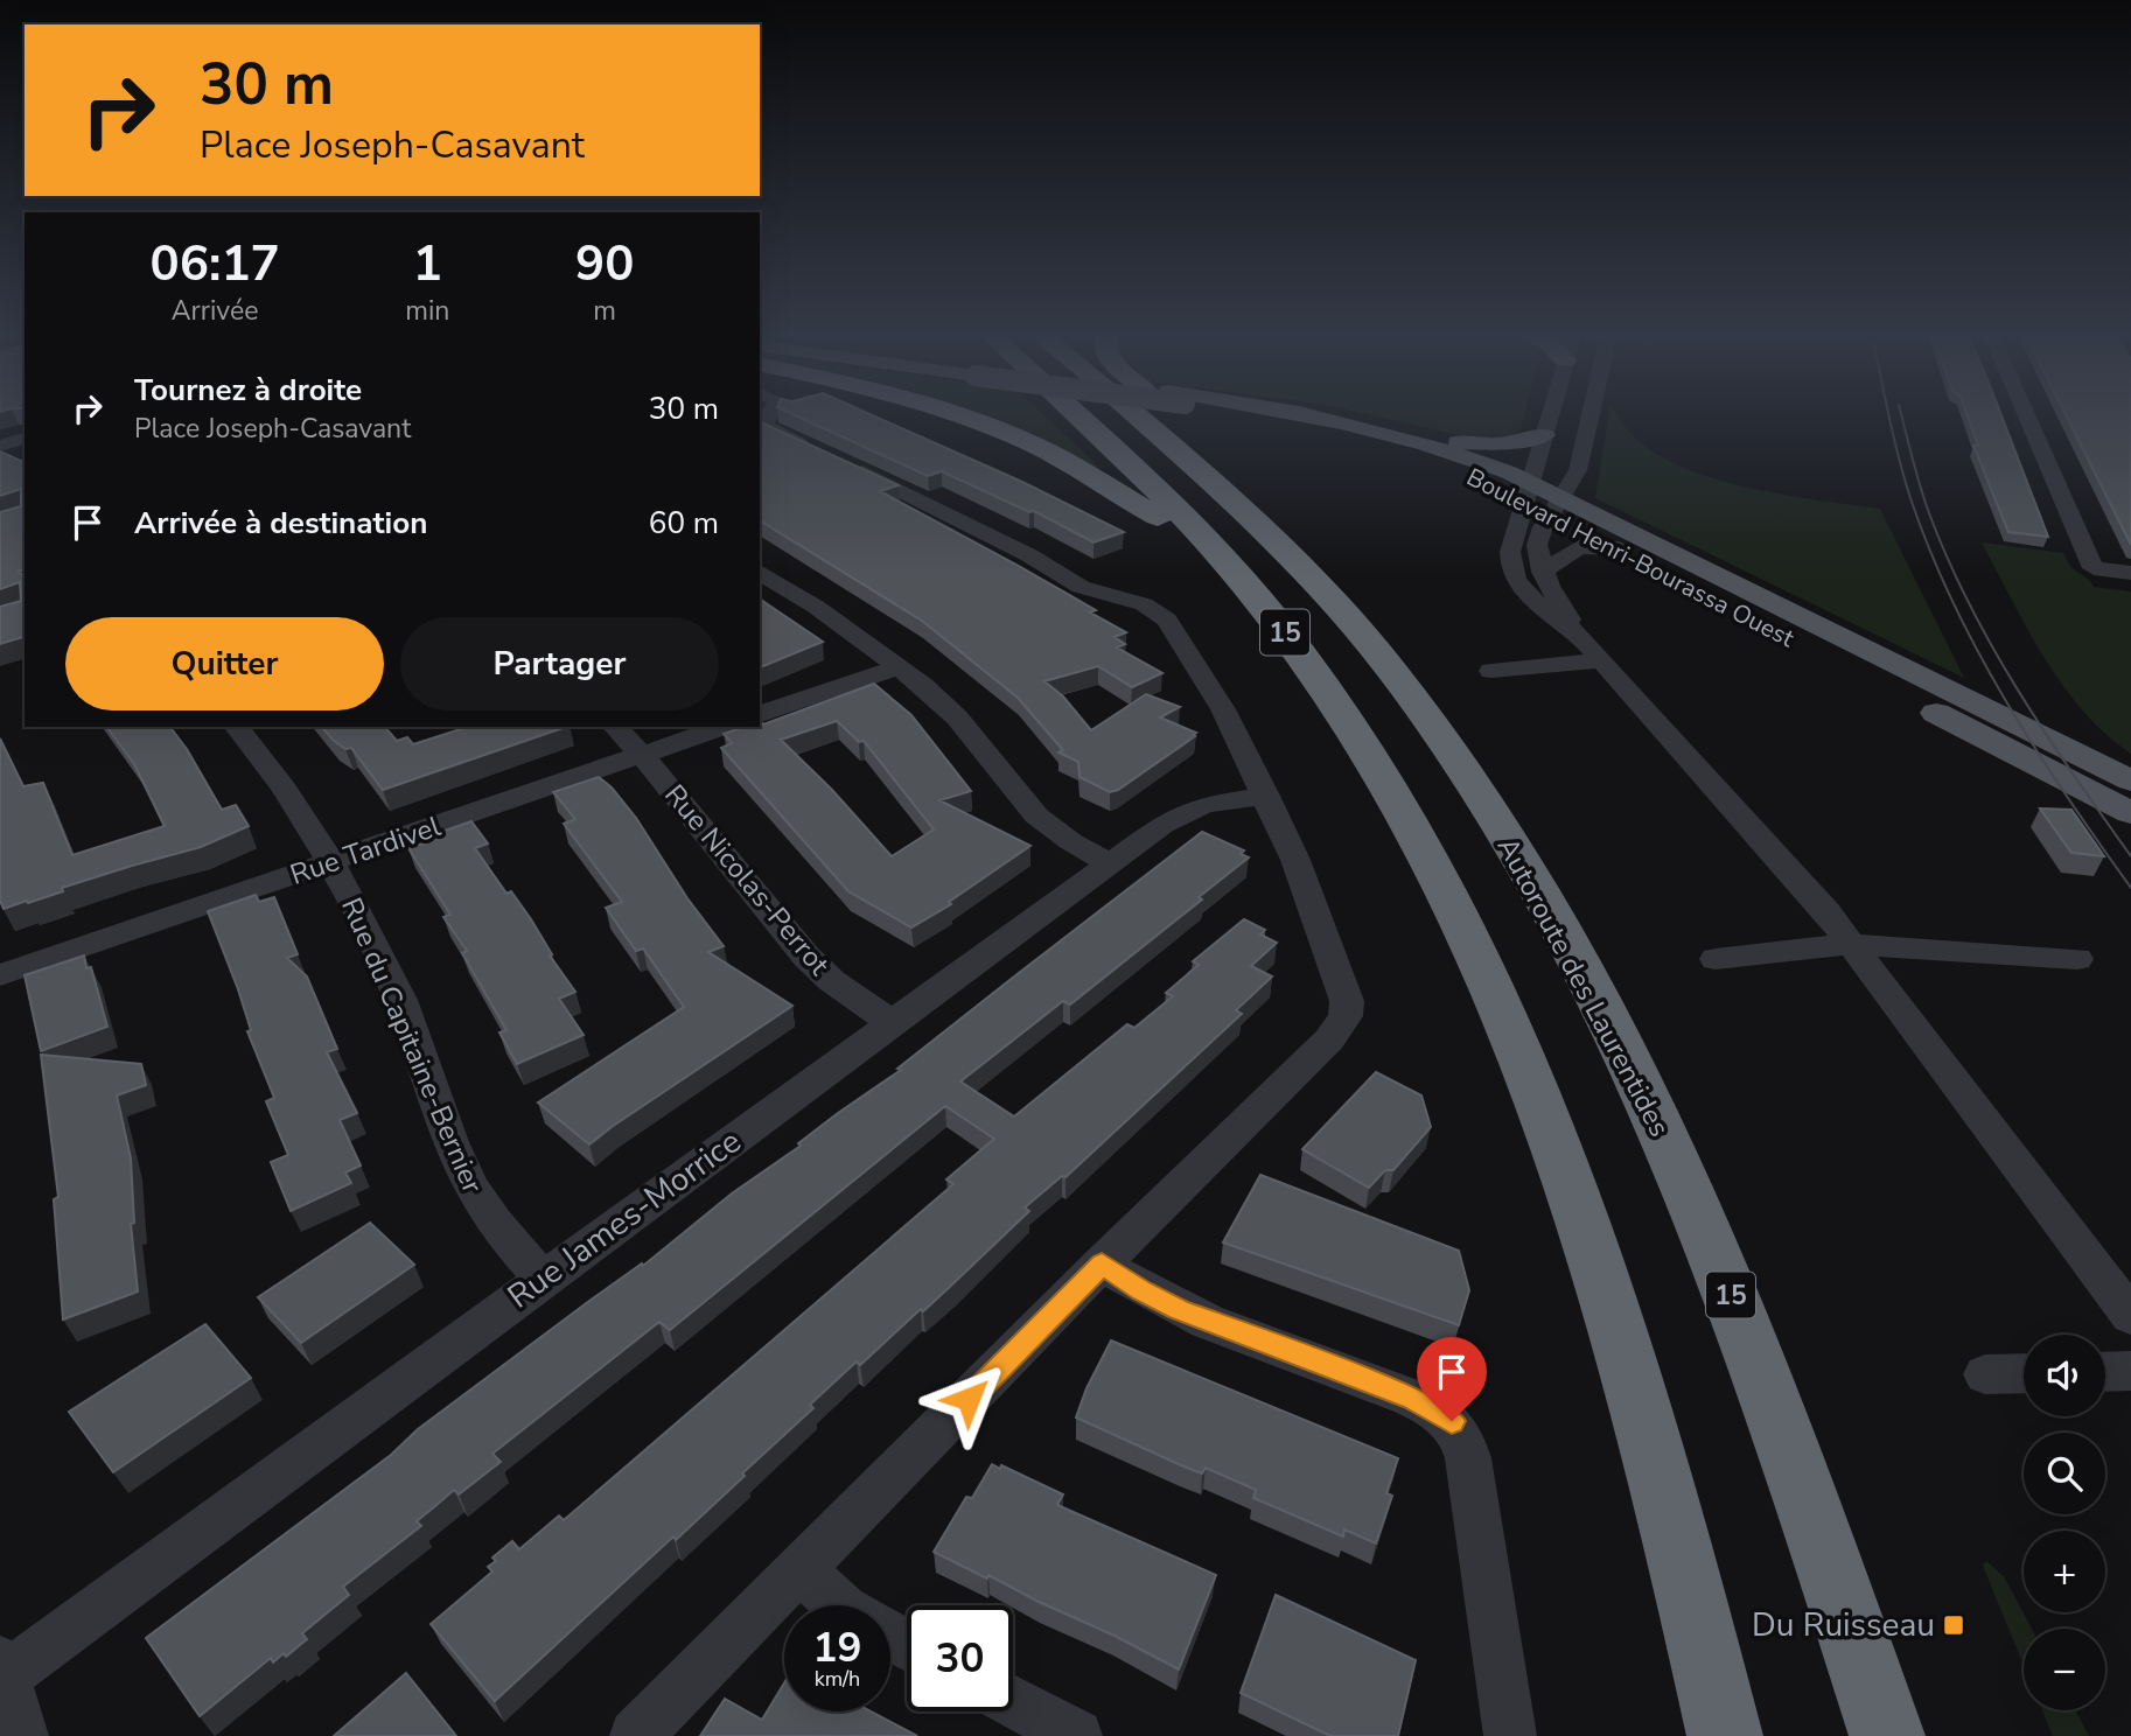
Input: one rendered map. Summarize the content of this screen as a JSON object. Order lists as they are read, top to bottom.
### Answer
{
  "streets": {
    "highway": ["15", "Autoroute des Laurentides"],
    "main road": ["Boulevard Henri-Bourassa Ouest"],
    "street": [
      "Rue Tardivel",
      "Rue Nicolas-Perrot",
      "Rue du Capitaine-Bernier",
      "Rue James-Morrice"
    ]
  },
  "crossings": [
    ["Rue Tardivel", "Rue Nicolas-Perrot"],
    ["Rue Tardivel", "Rue du Capitaine-Bernier"],
    ["Rue Nicolas-Perrot", "Rue James-Morrice"],
    ["Rue du Capitaine-Bernier", "Rue James-Morrice"]
  ],
  "places": {
    "transit": ["Du Ruisseau"]
  },
  "page": {
    "turn": ["30 m", "Place Joseph-Casavant"],
    "eta": [
      "06:17",
      "Arrivée",
      "1",
      "min",
      "90",
      "m"
    ],
    "list": [
      {
        "name": "Tournez à droite",
        "note": "Place Joseph-Casavant",
        "value": "30 m"
      },
      {
        "name": "Arrivée à destination",
        "value": "60 m"
      }
    ],
    "buttons": ["Quitter", "Partager"],
    "map_buttons": ["+", "−"],
    "speed": "19 km/h",
    "limit": "30"
  }
}
